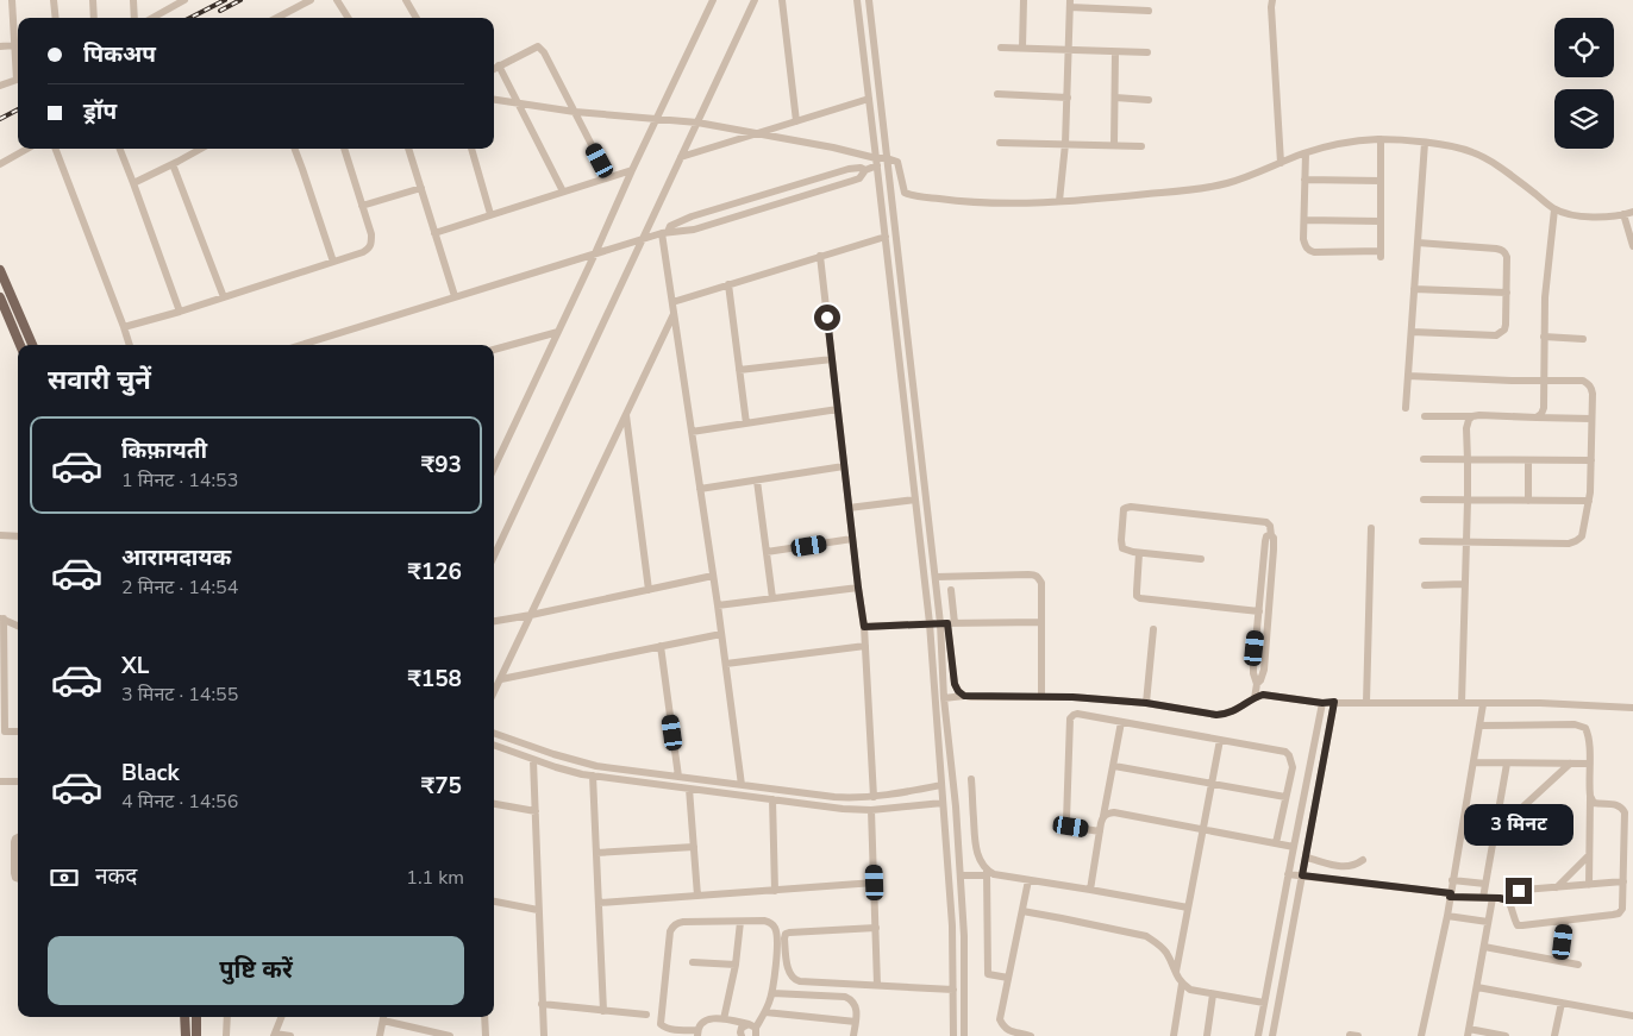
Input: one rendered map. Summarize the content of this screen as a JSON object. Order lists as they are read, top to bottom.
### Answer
{
  "page": {
    "banner": ["पिकअप", "ड्रॉप"],
    "heading": "सवारी चुनें",
    "list": [
      {
        "name": "किफ़ायती",
        "note": "1 मिनट · 14:53",
        "value": "₹93"
      },
      {
        "name": "आरामदायक",
        "note": "2 मिनट · 14:54",
        "value": "₹126"
      },
      {
        "name": "XL",
        "note": "3 मिनट · 14:55",
        "value": "₹158"
      },
      {
        "name": "Black",
        "note": "4 मिनट · 14:56",
        "value": "₹75"
      }
    ],
    "bubble": "3 मिनट",
    "pay": ["नकद", "1.1 km"],
    "buttons": "पुष्टि करें"
  }
}
